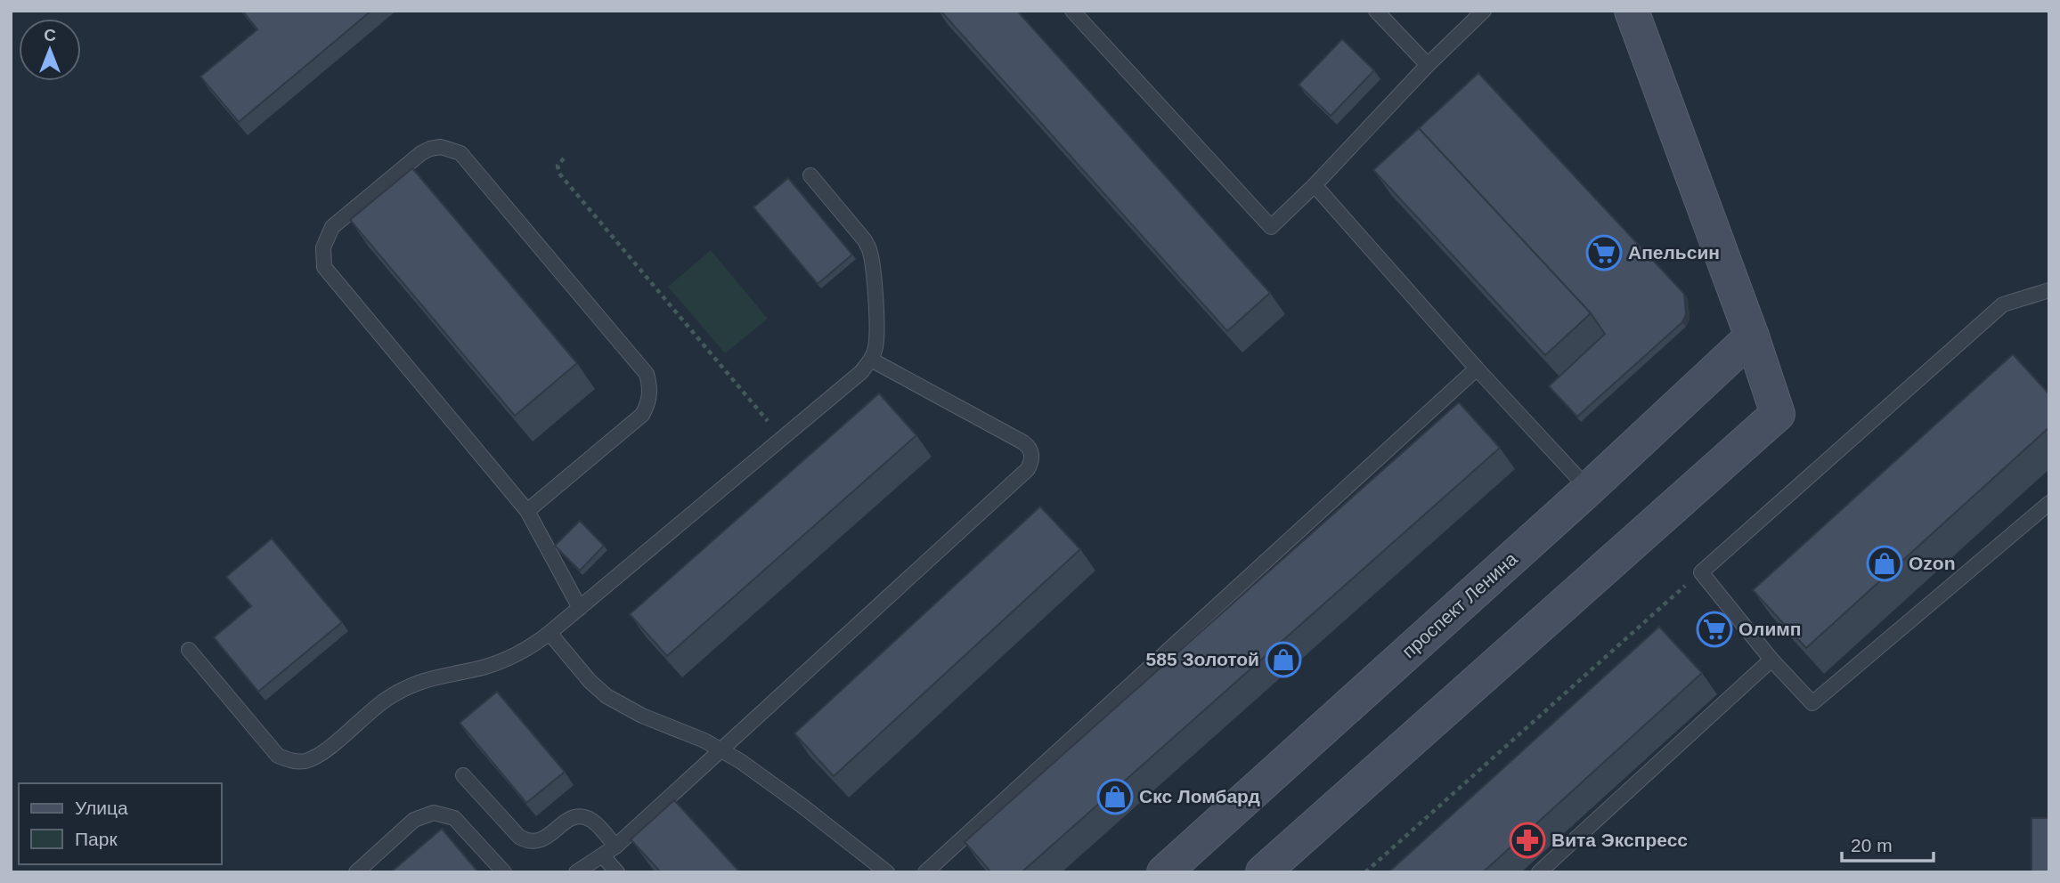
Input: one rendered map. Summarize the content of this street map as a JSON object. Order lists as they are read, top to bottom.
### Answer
{
  "streets": {
    "street": ["проспект Ленина"]
  },
  "places": {
    "supermarket": ["Апельсин", "Олимп"],
    "shop": ["Ozon", "585 Золотой", "Скс Ломбард"],
    "pharmacy": ["Вита Экспресс"]
  },
  "legend": ["Улица", "Парк"],
  "scale_bar": "20 m",
  "north": "top"
}
